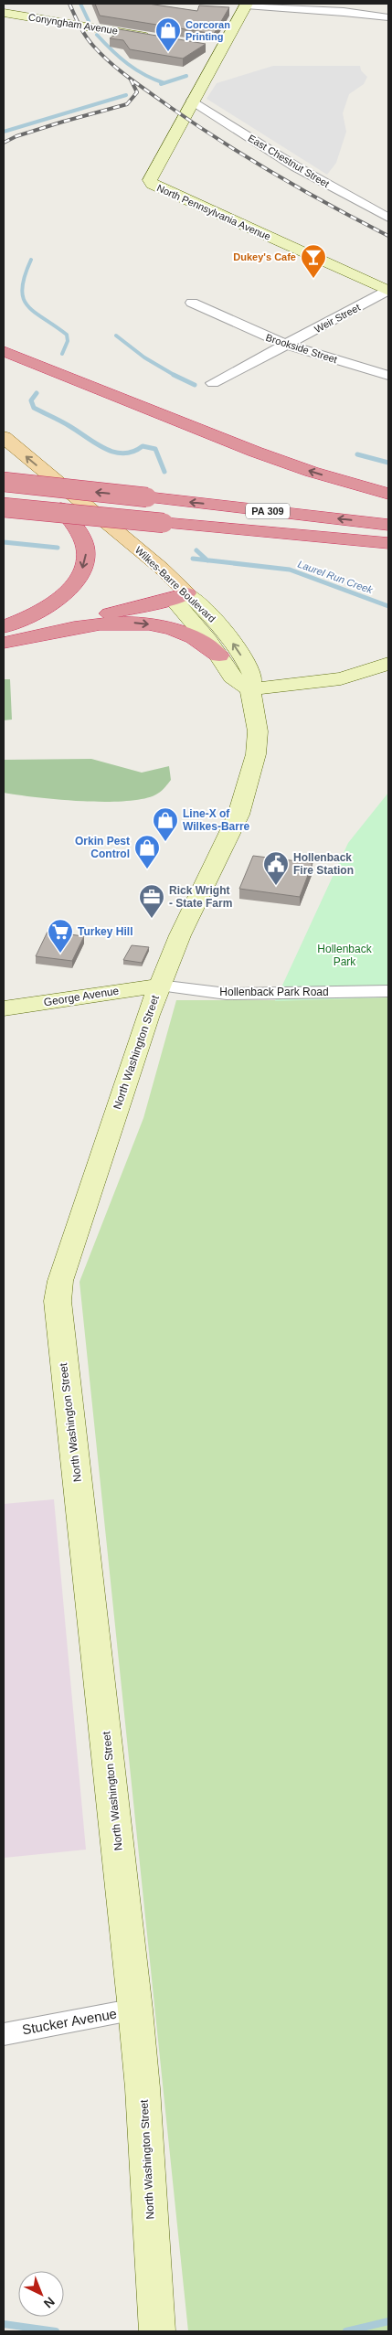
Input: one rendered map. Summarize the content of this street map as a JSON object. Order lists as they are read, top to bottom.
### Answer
{
  "streets": {
    "highway": ["PA 309"],
    "main road": ["Wilkes-Barre Boulevard"],
    "street": [
      "Conyngham Avenue",
      "East Chestnut Street",
      "North Pennsylvania Avenue",
      "Weir Street",
      "Brookside Street",
      "Hollenback Park Road",
      "George Avenue",
      "North Washington Street",
      "Stucker Avenue"
    ]
  },
  "crossings": [
    ["East Chestnut Street", "North Pennsylvania Avenue"],
    ["North Pennsylvania Avenue", "Weir Street"],
    ["Weir Street", "Brookside Street"],
    ["PA 309", "Wilkes-Barre Boulevard"],
    ["Wilkes-Barre Boulevard", "North Washington Street"],
    ["Hollenback Park Road", "George Avenue"],
    ["Hollenback Park Road", "North Washington Street"],
    ["George Avenue", "North Washington Street"],
    ["North Washington Street", "Stucker Avenue"]
  ],
  "water": ["Laurel Run Creek"],
  "parks": ["Hollenback Park"],
  "places": {
    "shop": ["Corcoran Printing", "Line-X of Wilkes-Barre", "Orkin Pest Control"],
    "bar": ["Dukey's Cafe"],
    "public building": ["Hollenback Fire Station"],
    "office": ["Rick Wright - State Farm"],
    "supermarket": ["Turkey Hill"]
  },
  "north": "bottom right"
}
